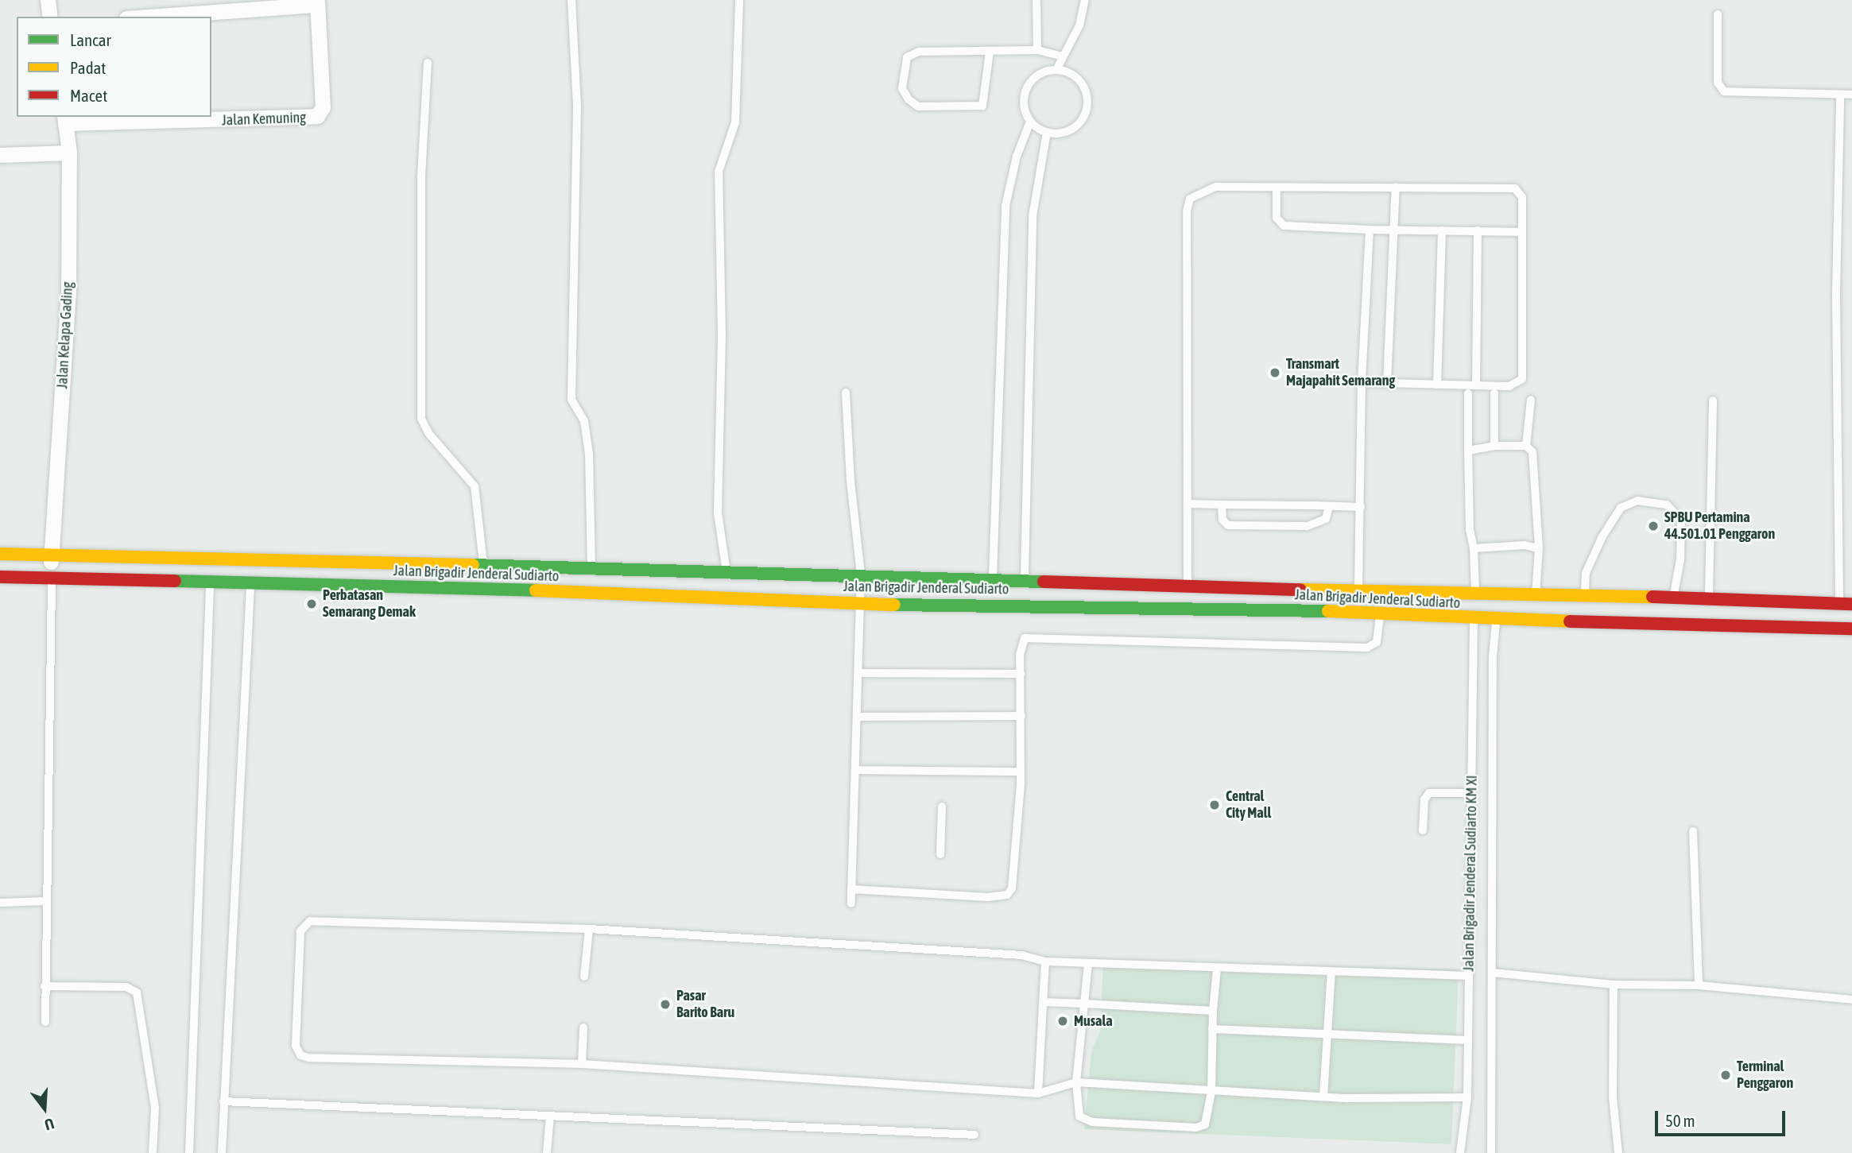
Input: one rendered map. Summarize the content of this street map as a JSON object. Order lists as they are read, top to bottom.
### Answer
{
  "streets": {
    "main road": ["Jalan Brigadir Jenderal Sudiarto"],
    "street": ["Jalan Kemuning", "Jalan Kelapa Gading"],
    "lane": ["Jalan Brigadir Jenderal Sudiarto KM XI"]
  },
  "crossings": [
    ["Jalan Kemuning", "Jalan Kelapa Gading"],
    ["Jalan Kelapa Gading", "Jalan Brigadir Jenderal Sudiarto"],
    ["Jalan Brigadir Jenderal Sudiarto", "Jalan Brigadir Jenderal Sudiarto KM XI"]
  ],
  "places": [
    "Transmart Majapahit Semarang",
    "SPBU Pertamina 44.501.01 Penggaron",
    "Perbatasan Semarang Demak",
    "Central City Mall",
    "Pasar Barito Baru",
    "Musala",
    "Terminal Penggaron"
  ],
  "legend": ["Lancar", "Padat", "Macet"],
  "scale_bar": "50 m",
  "north": "bottom"
}
